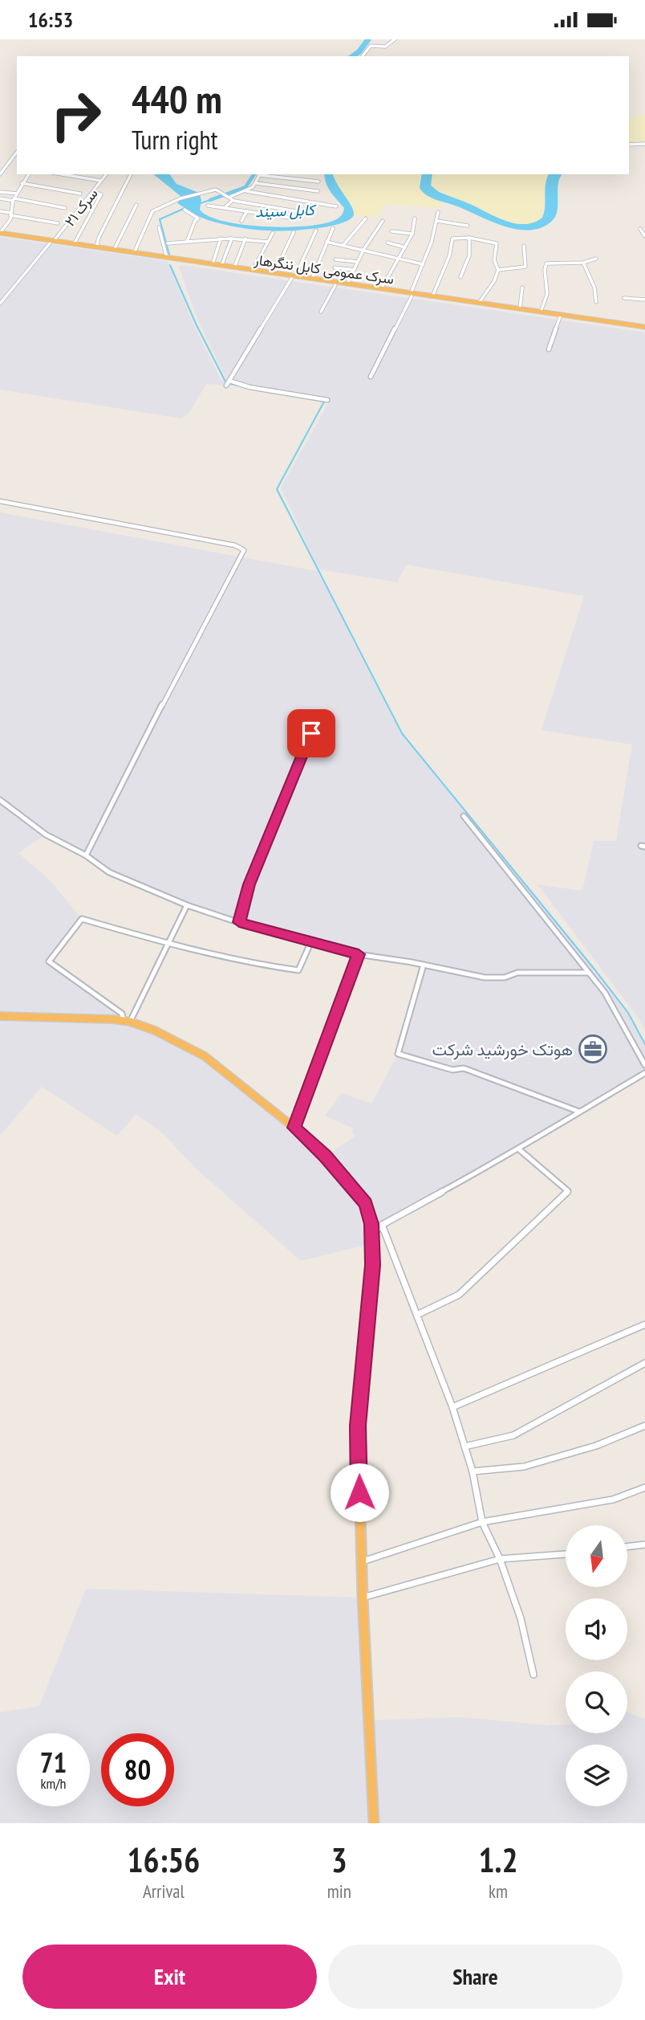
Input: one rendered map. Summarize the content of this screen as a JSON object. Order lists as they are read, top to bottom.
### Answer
{
  "streets": {
    "highway": ["سرک عمومی کابل ننگرهار"],
    "street": ["سرک ۲۱"]
  },
  "crossings": [
    ["سرک ۲۱", "سرک عمومی کابل ننگرهار"]
  ],
  "water": ["کابل سيند"],
  "places": {
    "office": ["هوتک خورشید شرکت"]
  },
  "north": "bottom",
  "page": {
    "status": "16:53",
    "turn": ["440 m", "Turn right"],
    "speed": "71 km/h",
    "limit": "80",
    "eta": [
      "16:56",
      "Arrival",
      "3",
      "min",
      "1.2",
      "km"
    ],
    "buttons": ["Exit", "Share"]
  }
}
